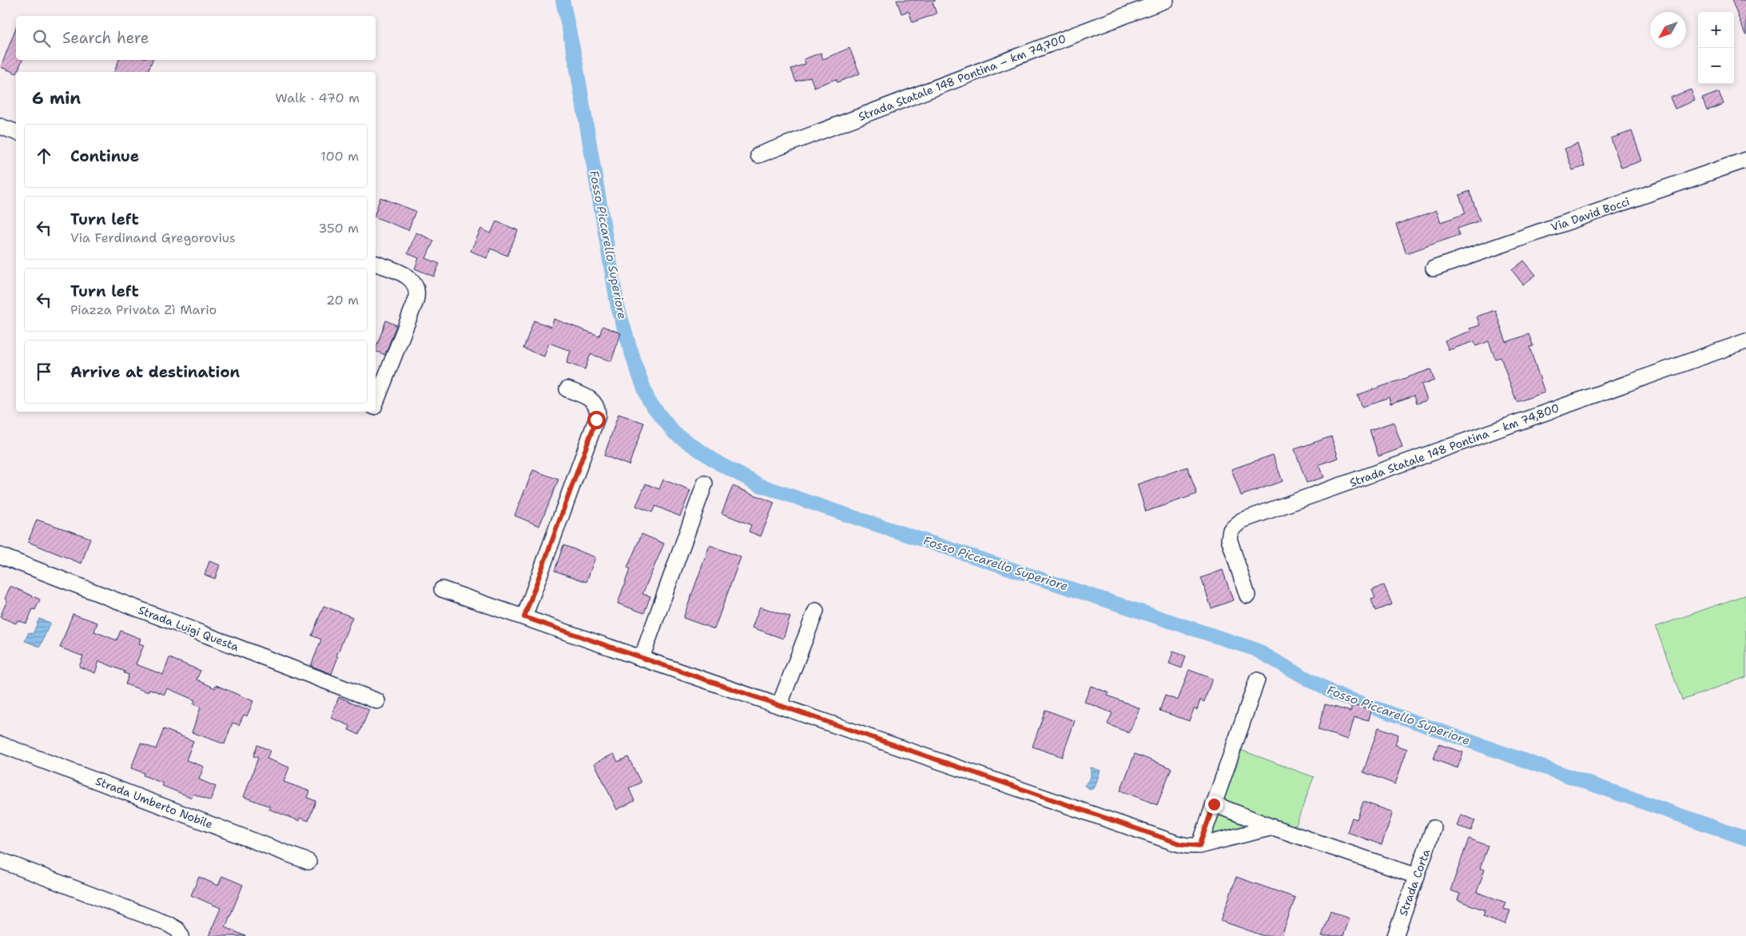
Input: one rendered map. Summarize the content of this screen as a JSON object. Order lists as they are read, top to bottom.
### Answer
{
  "streets": {
    "street": [
      "Strada Statale 148 Pontina – km 74,700",
      "Via David Bocci",
      "Strada Statale 148 Pontina – km 74,800",
      "Strada Luigi Questa",
      "Strada Umberto Nobile",
      "Strada Corta"
    ]
  },
  "water": ["Fosso Piccarello Superiore"],
  "north": "bottom left",
  "page": {
    "map_buttons": ["+", "−"],
    "search": "Search here",
    "heading": ["6 min", "Walk · 470 m"],
    "list": [
      ["Continue", "100 m"],
      ["Turn left", "Via Ferdinand Gregorovius", "350 m"],
      ["Turn left", "Piazza Privata Zì Mario", "20 m"],
      "Arrive at destination"
    ]
  }
}
